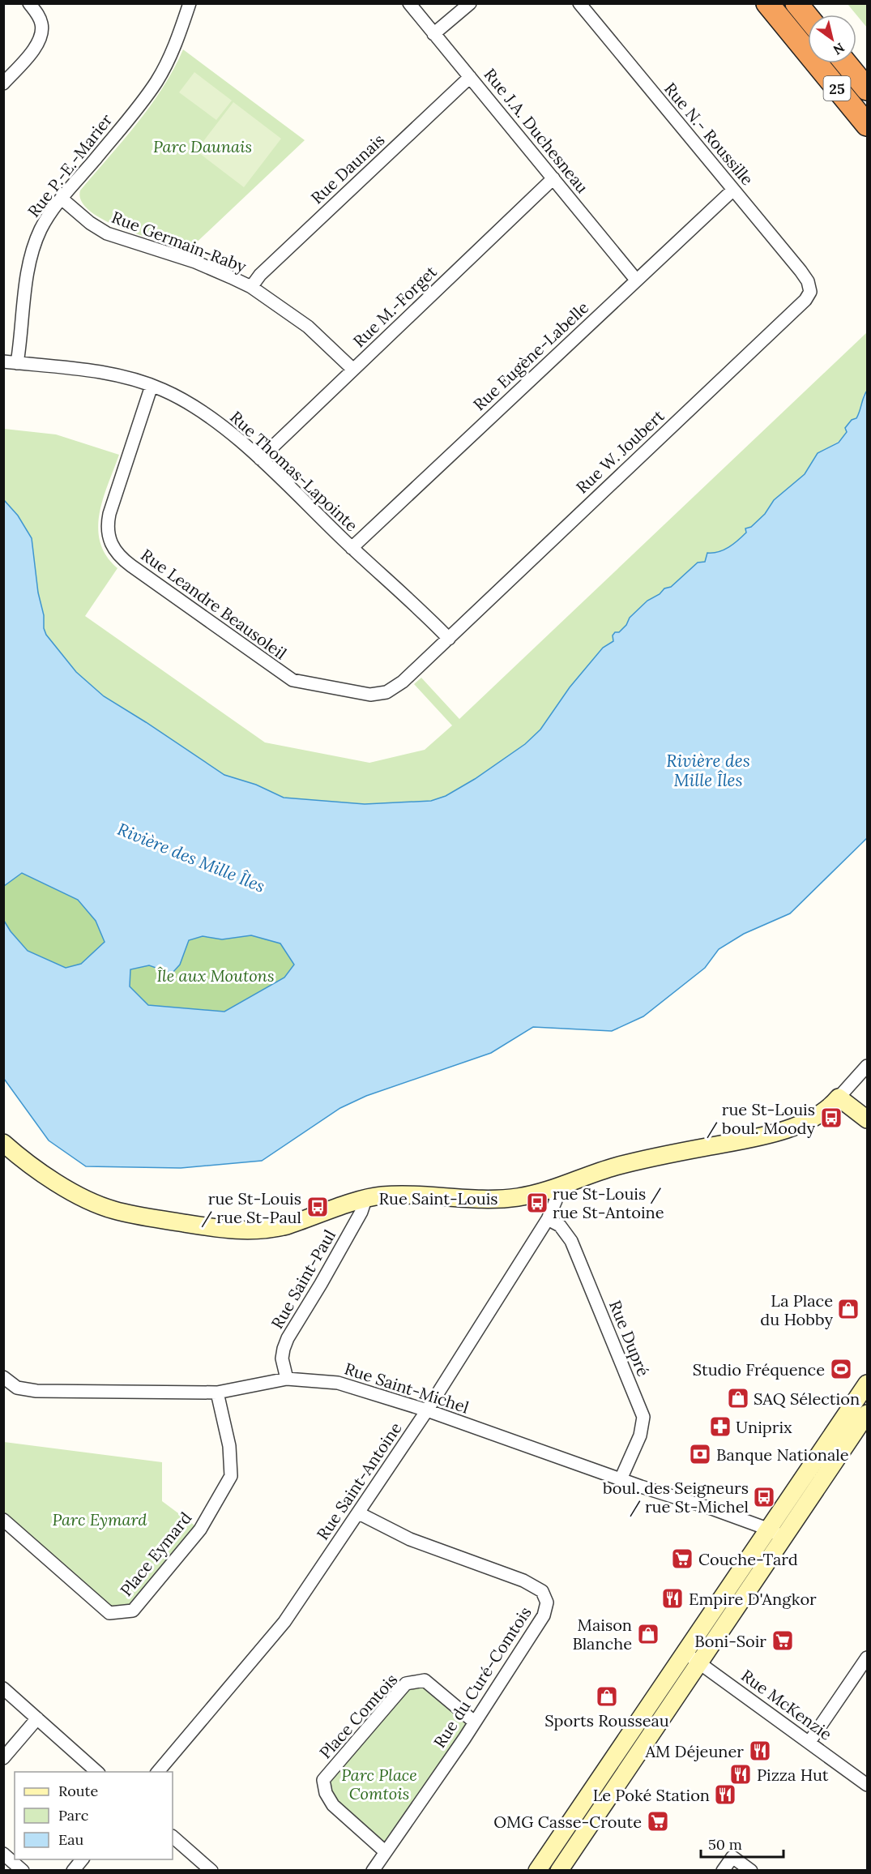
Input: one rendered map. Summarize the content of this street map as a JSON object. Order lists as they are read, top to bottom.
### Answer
{
  "streets": {
    "highway": ["25"],
    "main road": ["Rue Saint-Louis"],
    "street": [
      "Rue J.A. Duchesneau",
      "Rue N.- Roussille",
      "Rue P.-E.-Marier",
      "Rue Daunais",
      "Rue Germain-Raby",
      "Rue M.-Forget",
      "Rue Eugène-Labelle",
      "Rue W. Joubert",
      "Rue Thomas-Lapointe",
      "Rue Leandre Beausoleil",
      "Rue Saint-Paul",
      "Rue Dupré",
      "Rue Saint-Michel",
      "Rue Saint-Antoine",
      "Place Eymard",
      "Rue du Curé-Comtois",
      "Rue McKenzie",
      "Place Comtois"
    ]
  },
  "crossings": [
    ["Rue J.A. Duchesneau", "Rue Daunais"],
    ["Rue J.A. Duchesneau", "Rue M.-Forget"],
    ["Rue J.A. Duchesneau", "Rue Eugène-Labelle"],
    ["Rue N.- Roussille", "Rue Eugène-Labelle"],
    ["Rue N.- Roussille", "Rue W. Joubert"],
    ["Rue P.-E.-Marier", "Rue Germain-Raby"],
    ["Rue P.-E.-Marier", "Rue Thomas-Lapointe"],
    ["Rue Daunais", "Rue Germain-Raby"],
    ["Rue Germain-Raby", "Rue M.-Forget"],
    ["Rue M.-Forget", "Rue Thomas-Lapointe"],
    ["Rue Eugène-Labelle", "Rue Thomas-Lapointe"],
    ["Rue W. Joubert", "Rue Thomas-Lapointe"],
    ["Rue W. Joubert", "Rue Leandre Beausoleil"],
    ["Rue Thomas-Lapointe", "Rue Leandre Beausoleil"],
    ["Rue Saint-Louis", "Rue Saint-Paul"],
    ["Rue Saint-Louis", "Rue Saint-Antoine"],
    ["Rue Saint-Paul", "Rue Saint-Michel"],
    ["Rue Dupré", "Rue Saint-Michel"],
    ["Rue Dupré", "Rue Saint-Antoine"],
    ["Rue Saint-Michel", "Rue Saint-Antoine"],
    ["Rue Saint-Michel", "Place Eymard"],
    ["Rue Saint-Antoine", "Rue du Curé-Comtois"],
    ["Rue du Curé-Comtois", "Place Comtois"]
  ],
  "water": ["Rivière des Mille Îles"],
  "parks": [
    "Parc Daunais",
    "Île aux Moutons",
    "Parc Eymard",
    "Parc Place Comtois"
  ],
  "places": {
    "bus stop": [
      "rue St-Louis / boul. Moody",
      "rue St-Louis / rue St-Antoine",
      "rue St-Louis / rue St-Paul",
      "boul. des Seigneurs / rue St-Michel"
    ],
    "shop": [
      "La Place du Hobby",
      "SAQ Sélection",
      "Maison Blanche",
      "Sports Rousseau"
    ],
    "sports": ["Studio Fréquence"],
    "pharmacy": ["Uniprix"],
    "bank": ["Banque Nationale"],
    "supermarket": ["Couche-Tard", "Boni-Soir", "OMG Casse-Croute"],
    "restaurant": [
      "Empire D'Angkor",
      "AM Déjeuner",
      "Pizza Hut",
      "Le Poké Station"
    ]
  },
  "legend": ["Route", "Parc", "Eau"],
  "scale_bar": "50 m",
  "north": "bottom right"
}
